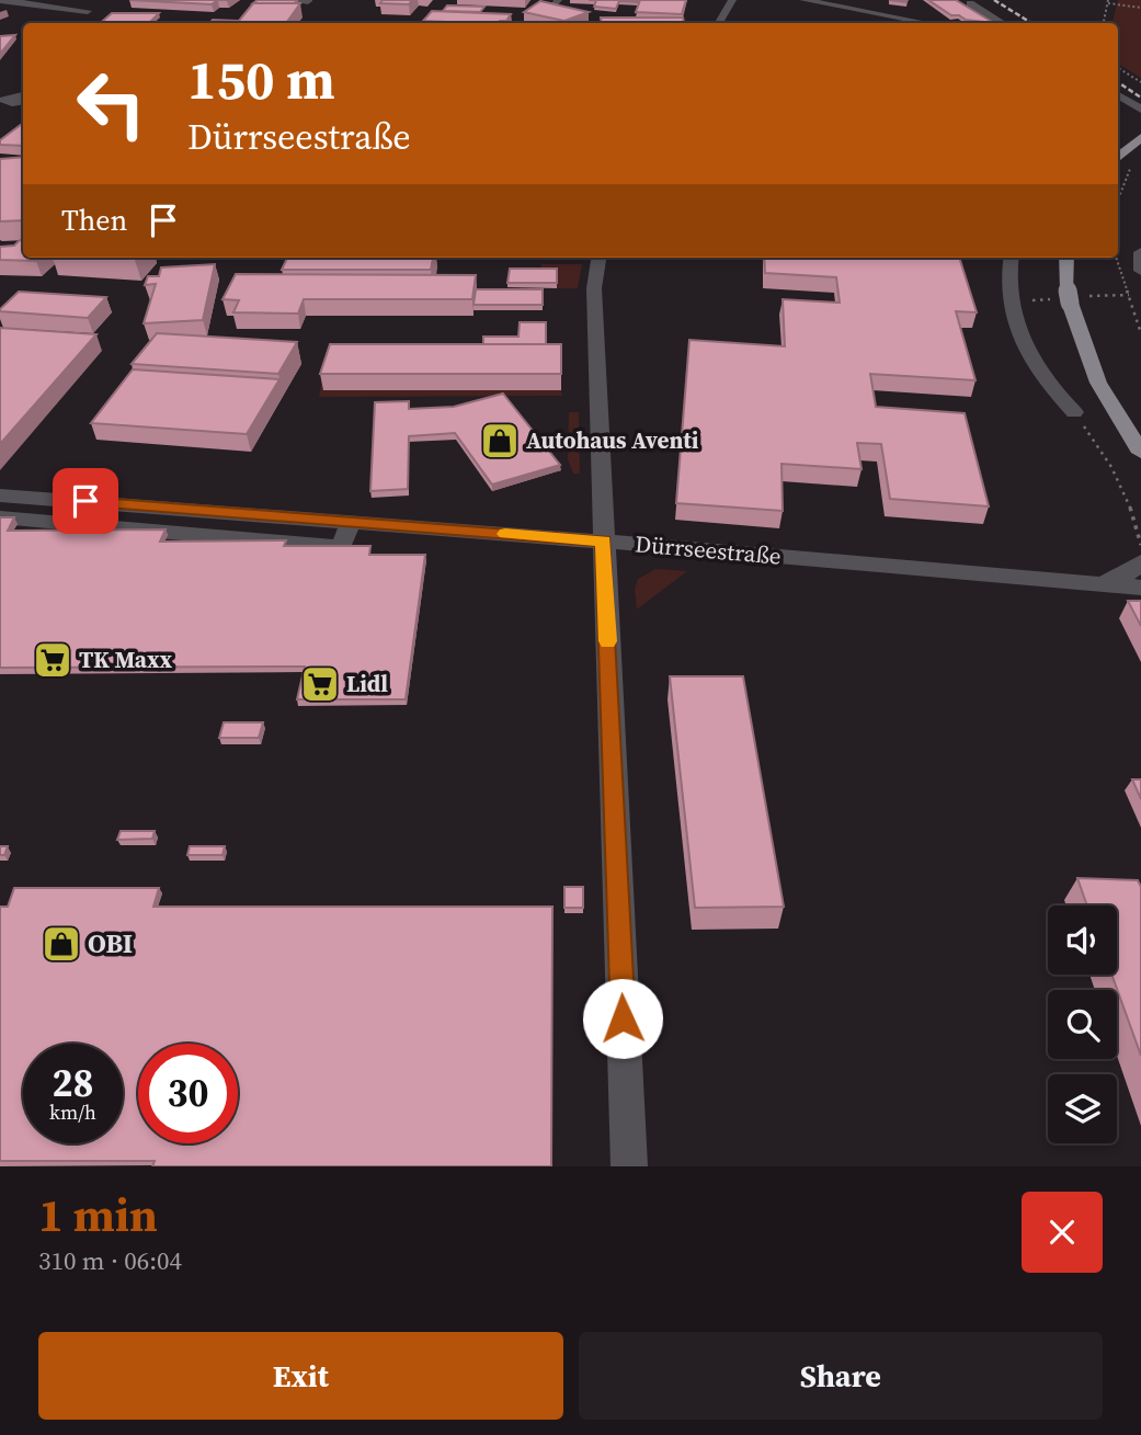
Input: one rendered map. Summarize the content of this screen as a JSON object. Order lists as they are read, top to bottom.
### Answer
{
  "streets": {
    "street": ["Dürrseestraße"]
  },
  "places": {
    "shop": ["Autohaus Aventi", "OBI"],
    "supermarket": ["TK Maxx", "Lidl"]
  },
  "page": {
    "turn": ["150 m", "Dürrseestraße"],
    "then": "Then",
    "speed": "28 km/h",
    "limit": "30",
    "heading": ["1 min", "310 m · 06:04"],
    "buttons": ["Exit", "Share"]
  }
}
